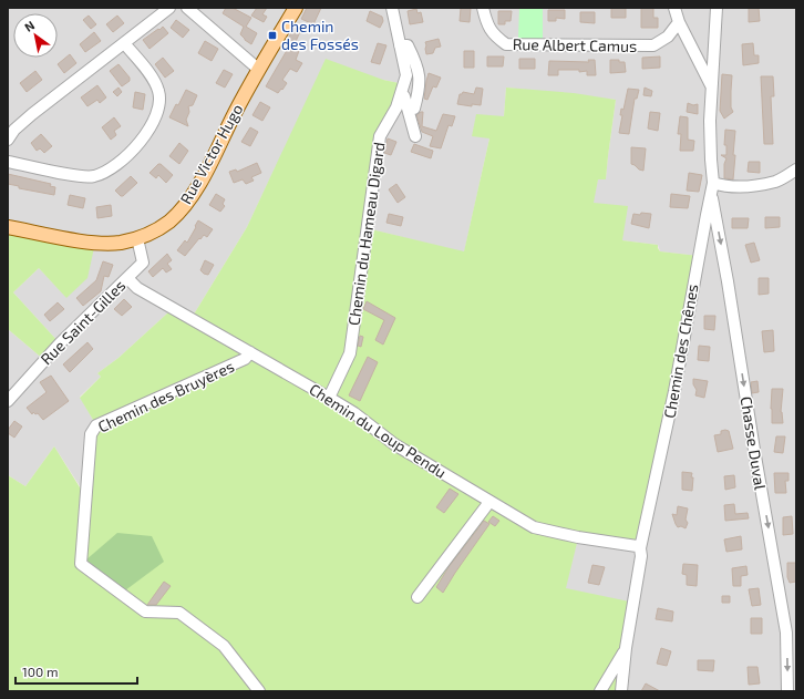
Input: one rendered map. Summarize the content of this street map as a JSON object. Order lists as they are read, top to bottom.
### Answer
{
  "streets": {
    "main road": ["Rue Victor Hugo"],
    "street": [
      "Rue Albert Camus",
      "Chemin du Hameau Digard",
      "Rue Saint-Gilles",
      "Chemin des Chênes",
      "Chemin des Bruyères",
      "Chemin du Loup Pendu",
      "Chasse Duval"
    ]
  },
  "crossings": [
    ["Rue Victor Hugo", "Rue Saint-Gilles"],
    ["Chemin du Hameau Digard", "Chemin du Loup Pendu"],
    ["Rue Saint-Gilles", "Chemin du Loup Pendu"],
    ["Chemin des Chênes", "Chemin du Loup Pendu"],
    ["Chemin des Chênes", "Chasse Duval"],
    ["Chemin des Bruyères", "Chemin du Loup Pendu"]
  ],
  "one_way": ["Chasse Duval"],
  "places": {
    "transit": ["Chemin des Fossés"]
  },
  "scale_bar": "100 m",
  "north": "top left"
}
